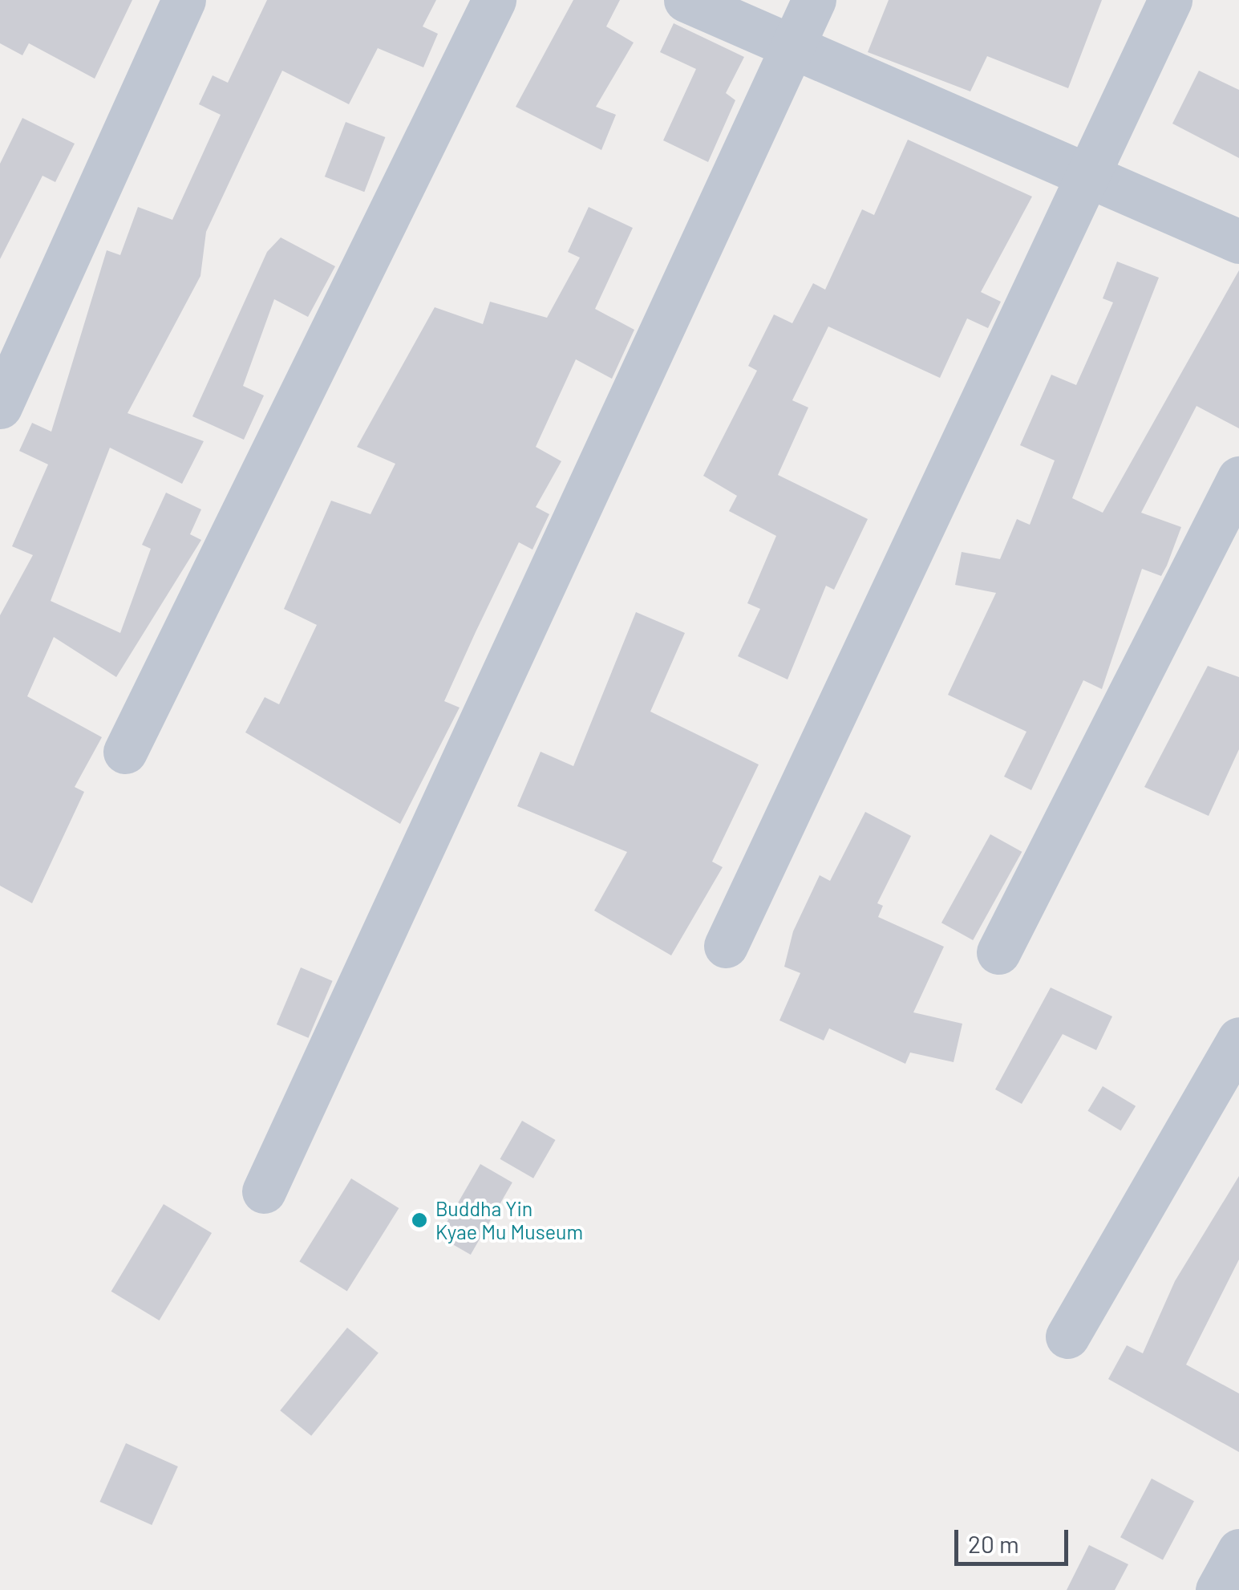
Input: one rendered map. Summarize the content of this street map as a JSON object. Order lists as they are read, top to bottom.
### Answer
{
  "places": ["Buddha Yin Kyae Mu Museum"],
  "scale_bar": "20 m"
}
